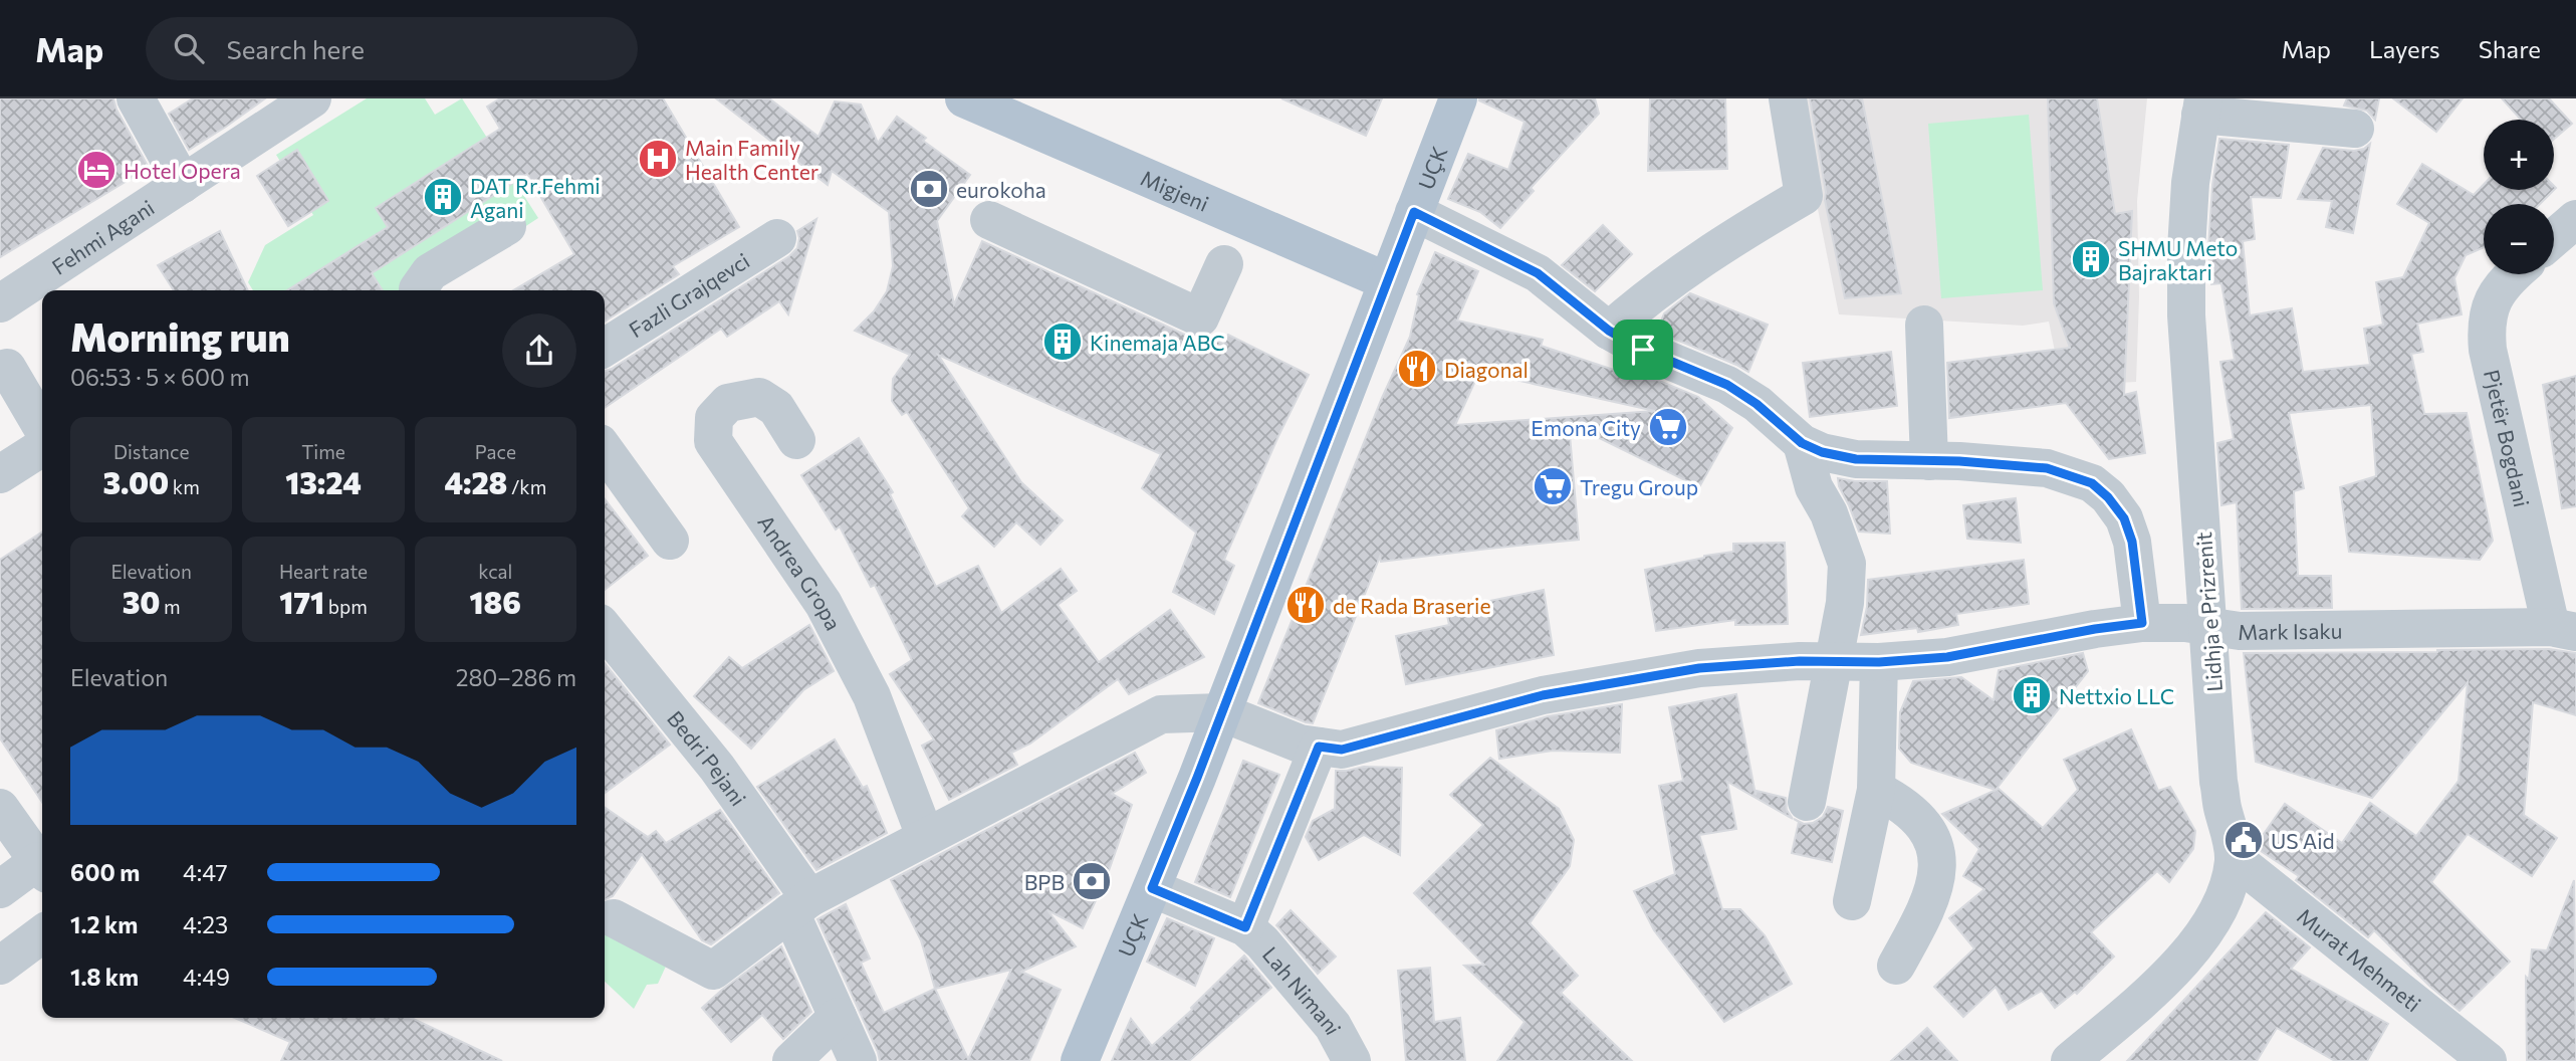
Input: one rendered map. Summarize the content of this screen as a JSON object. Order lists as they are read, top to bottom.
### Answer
{
  "streets": {
    "main road": ["UÇK", "Migjeni"],
    "street": [
      "Fehmi Agani",
      "Fazli Grajqevci",
      "Pjetër Bogdani",
      "Andrea Gropa",
      "Lidhja e Prizrenit",
      "Mark Isaku",
      "Bedri Pejani",
      "Murat Mehmeti",
      "Lah Nimani"
    ]
  },
  "crossings": [
    ["UÇK", "Migjeni"],
    ["UÇK", "Mark Isaku"],
    ["UÇK", "Lah Nimani"],
    ["Pjetër Bogdani", "Mark Isaku"],
    ["Lidhja e Prizrenit", "Mark Isaku"],
    ["Lidhja e Prizrenit", "Murat Mehmeti"]
  ],
  "places": {
    "hospital": ["Main Family Health Center"],
    "hotel": ["Hotel Opera"],
    "bank": ["eurokoha", "BPB"],
    "building": [
      "DAT Rr.Fehmi Agani",
      "SHMU Meto Bajraktari",
      "Kinemaja ABC",
      "Nettxio LLC"
    ],
    "restaurant": ["Diagonal", "de Rada Braserie"],
    "supermarket": ["Emona City", "Tregu Group"],
    "public building": ["US Aid"]
  },
  "page": {
    "header": "Map",
    "search": "Search here",
    "nav": ["Map", "Layers", "Share"],
    "map_buttons": ["+", "−"],
    "heading": ["Morning run", "06:53 · 5 × 600 m"],
    "stats": [
      ["Distance", "3.00 km"],
      ["Time", "13:24"],
      ["Pace", "4:28 /km"],
      ["Elevation", "30 m"],
      ["Heart rate", "171 bpm"],
      ["kcal", "186"]
    ],
    "chart": ["Elevation", "280–286 m"],
    "list": [
      {
        "name": "600 m",
        "note": "4:47"
      },
      {
        "name": "1.2 km",
        "note": "4:23"
      },
      {
        "name": "1.8 km",
        "note": "4:49"
      }
    ]
  }
}
